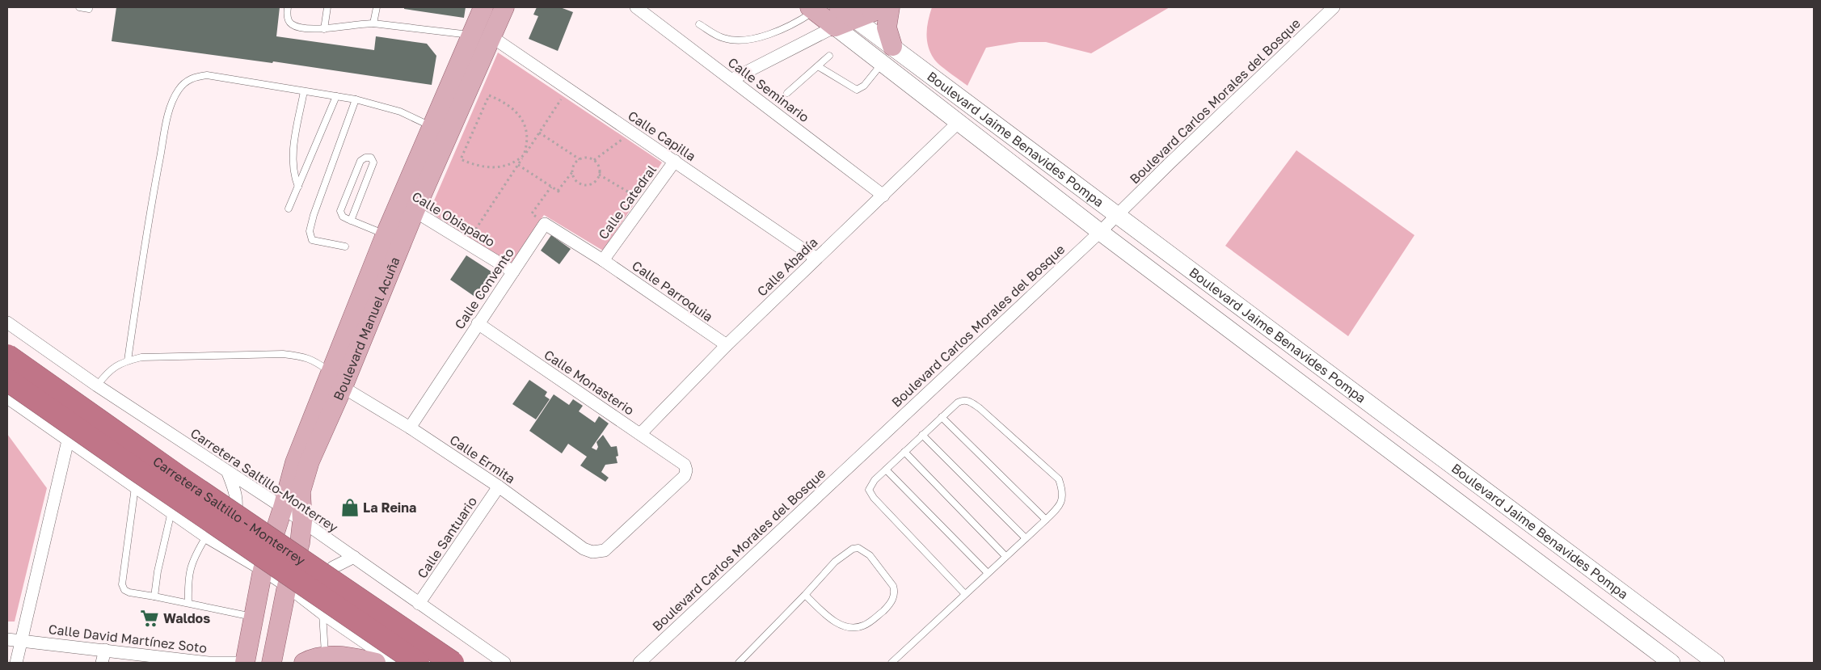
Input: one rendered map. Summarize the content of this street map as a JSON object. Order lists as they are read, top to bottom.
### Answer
{
  "streets": {
    "highway": ["Carretera Saltillo - Monterrey"],
    "main road": ["Boulevard Jaime Benavides Pompa", "Boulevard Manuel Acuña"],
    "street": [
      "Calle Seminario",
      "Boulevard Carlos Morales del Bosque",
      "Calle Capilla",
      "Calle Catedral",
      "Calle Obispado",
      "Calle Abadía",
      "Calle Convento",
      "Calle Parroquia",
      "Calle Monasterio",
      "Calle Ermita",
      "Carretera Saltillo-Monterrey",
      "Calle Santuario",
      "Calle David Martínez Soto"
    ]
  },
  "crossings": [
    ["Calle Seminario", "Calle Abadía"],
    ["Boulevard Carlos Morales del Bosque", "Boulevard Jaime Benavides Pompa"],
    ["Calle Capilla", "Calle Catedral"],
    ["Calle Capilla", "Calle Abadía"],
    ["Calle Capilla", "Boulevard Manuel Acuña"],
    ["Boulevard Jaime Benavides Pompa", "Calle Abadía"],
    ["Calle Catedral", "Calle Parroquia"],
    ["Calle Obispado", "Calle Convento"],
    ["Calle Obispado", "Boulevard Manuel Acuña"],
    ["Calle Abadía", "Calle Parroquia"],
    ["Calle Abadía", "Calle Monasterio"],
    ["Calle Convento", "Calle Monasterio"],
    ["Calle Convento", "Calle Ermita"],
    ["Boulevard Manuel Acuña", "Calle Ermita"],
    ["Boulevard Manuel Acuña", "Carretera Saltillo-Monterrey"],
    ["Boulevard Manuel Acuña", "Calle David Martínez Soto"],
    ["Calle Monasterio", "Calle Ermita"],
    ["Calle Ermita", "Calle Santuario"],
    ["Carretera Saltillo-Monterrey", "Calle Santuario"]
  ],
  "places": {
    "shop": ["La Reina"],
    "supermarket": ["Waldos"]
  }
}
